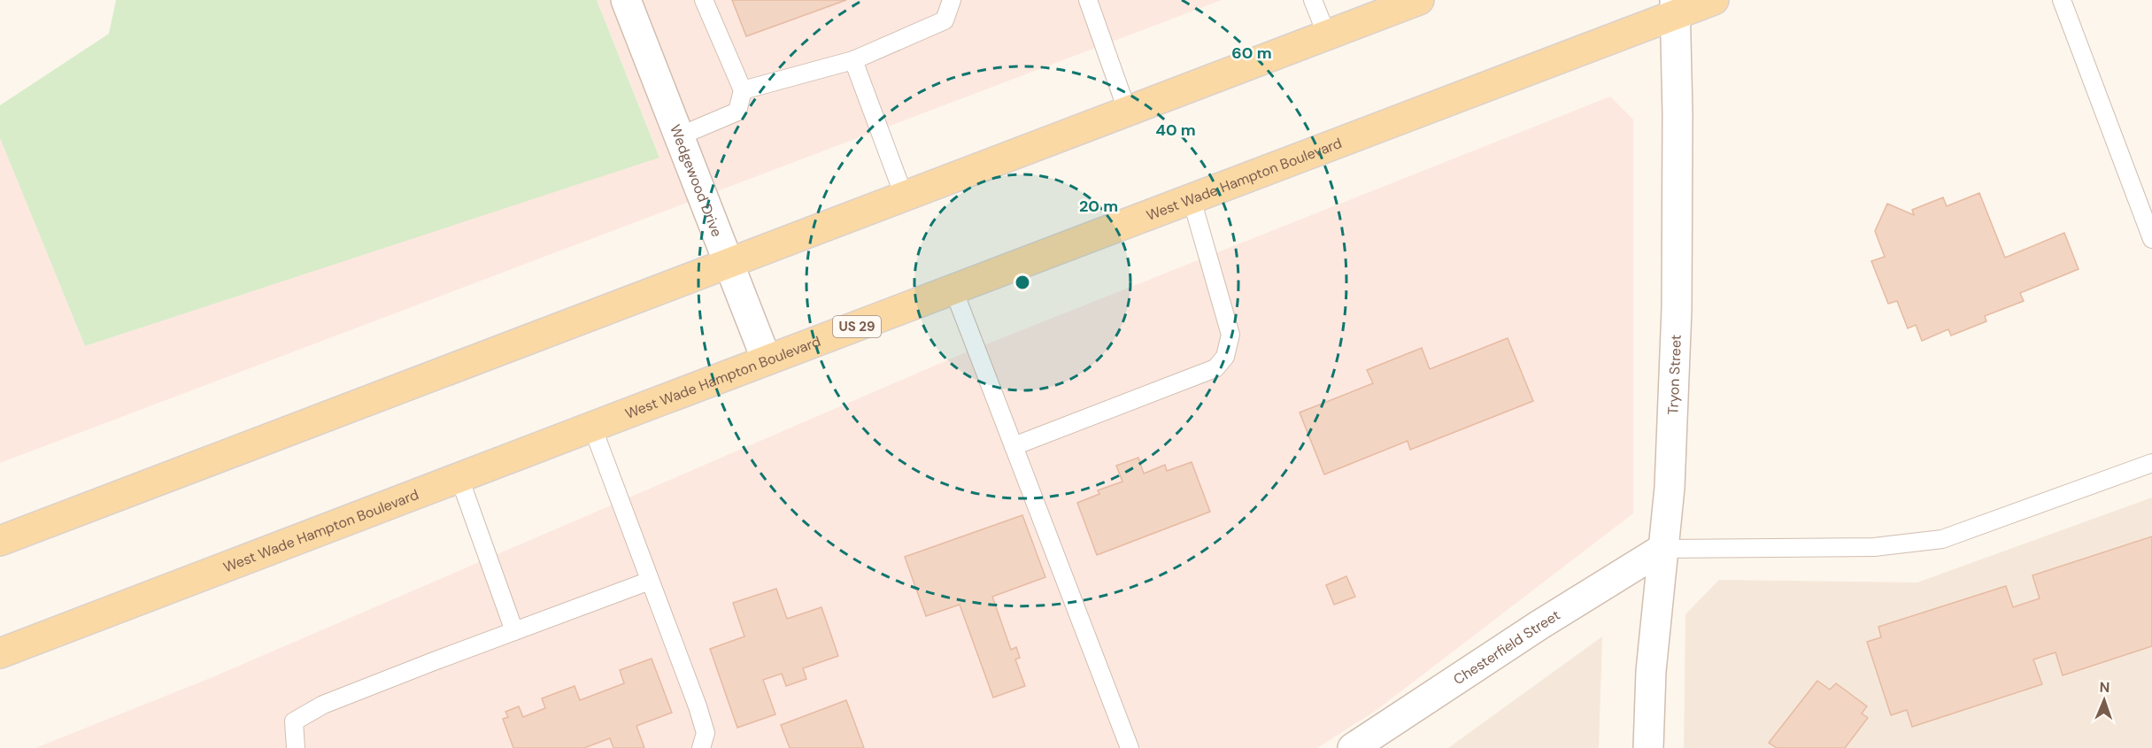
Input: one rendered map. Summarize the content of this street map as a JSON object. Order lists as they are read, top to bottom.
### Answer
{
  "streets": {
    "main road": ["West Wade Hampton Boulevard", "US 29"],
    "street": ["Wedgewood Drive", "Tryon Street", "Chesterfield Street"]
  },
  "crossings": [
    ["West Wade Hampton Boulevard", "Wedgewood Drive"],
    ["West Wade Hampton Boulevard", "Tryon Street"],
    ["Tryon Street", "Chesterfield Street"]
  ],
  "north": "top",
  "rings": ["60 m", "40 m", "20 m"]
}
